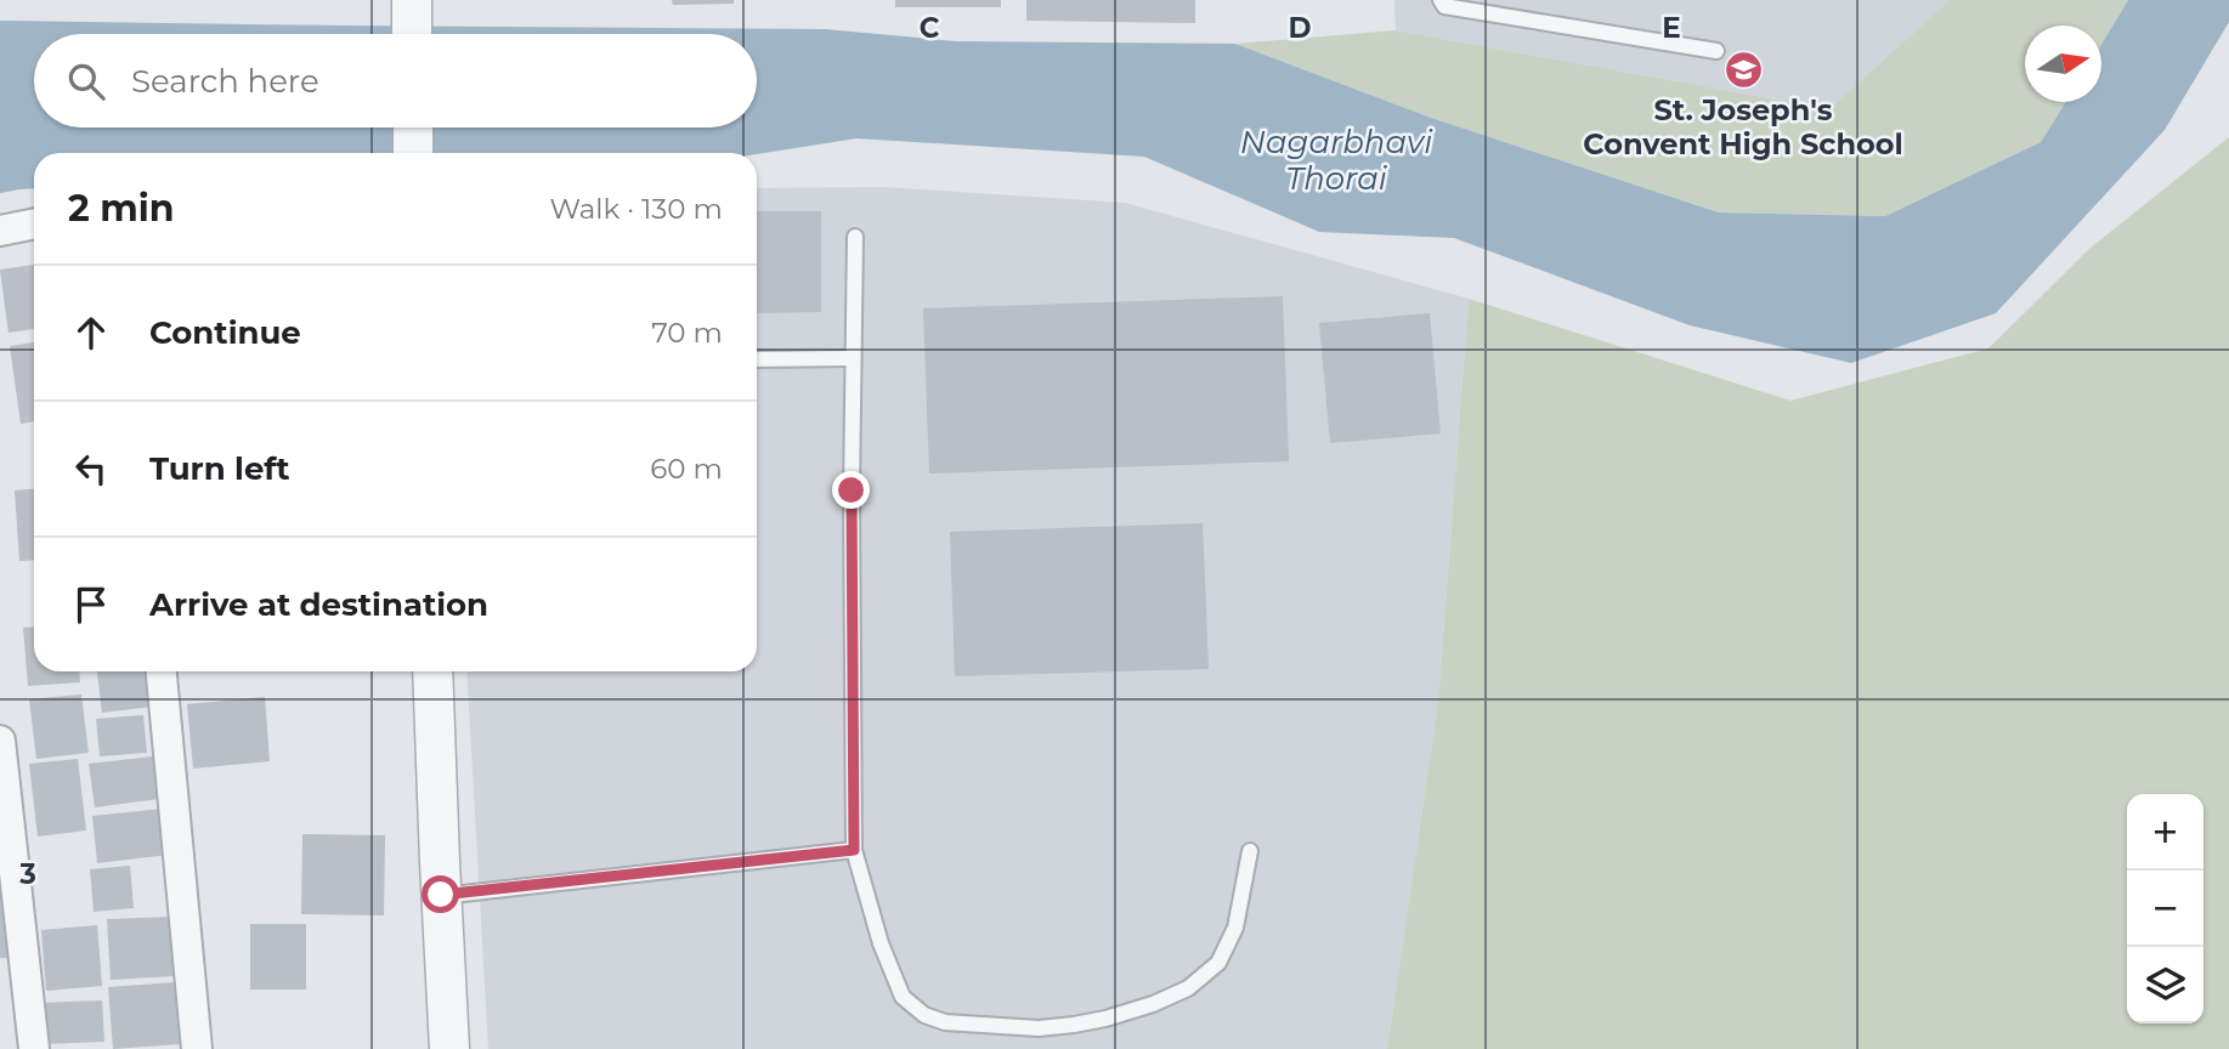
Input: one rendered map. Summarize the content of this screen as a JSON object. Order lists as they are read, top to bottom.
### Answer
{
  "water": ["Nagarbhavi Thorai"],
  "places": {
    "school or university": ["St. Joseph's Convent High School"]
  },
  "north": "right",
  "page": {
    "search": "Search here",
    "heading": ["2 min", "Walk · 130 m"],
    "list": [
      ["Continue", "70 m"],
      ["Turn left", "60 m"],
      "Arrive at destination"
    ],
    "map_buttons": ["+", "−"]
  },
  "grid": {
    "columns": ["C", "D", "E"],
    "rows": ["3"]
  }
}
